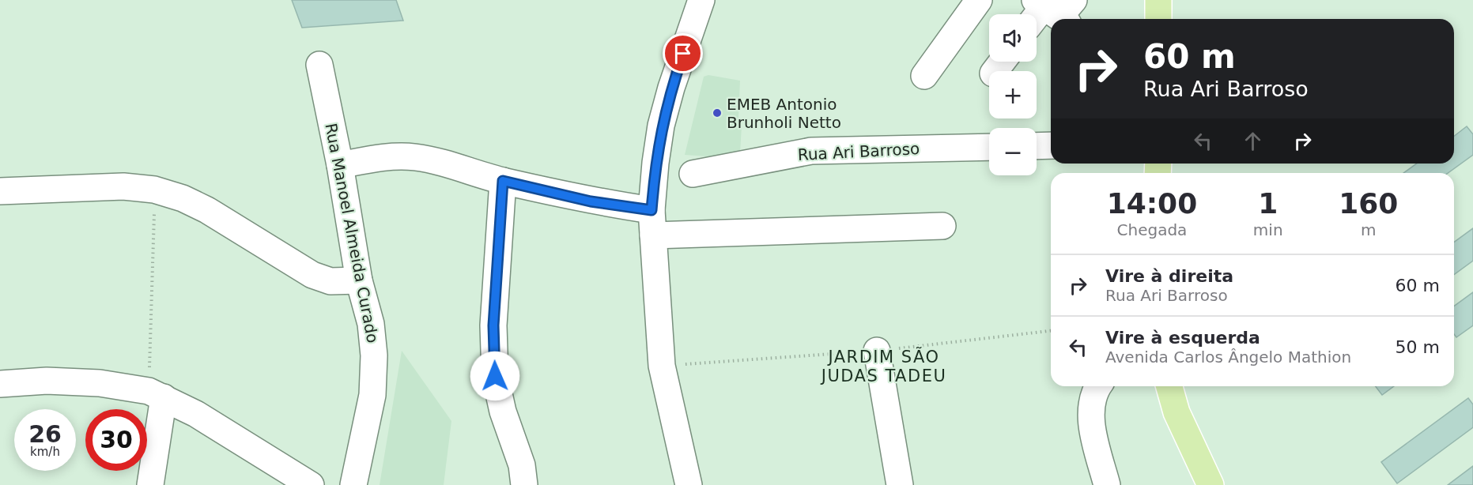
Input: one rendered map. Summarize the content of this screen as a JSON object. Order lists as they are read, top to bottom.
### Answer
{
  "streets": {
    "street": ["Rua Ari Barroso", "Rua Manoel Almeida Curado"]
  },
  "districts": ["JARDIM SÃO JUDAS TADEU"],
  "places": ["EMEB Antonio Brunholi Netto"],
  "page": {
    "map_buttons": ["+", "−"],
    "turn": ["60 m", "Rua Ari Barroso"],
    "eta": [
      "14:00",
      "Chegada",
      "1",
      "min",
      "160",
      "m"
    ],
    "list": [
      {
        "name": "Vire à direita",
        "note": "Rua Ari Barroso",
        "value": "60 m"
      },
      {
        "name": "Vire à esquerda",
        "note": "Avenida Carlos Ângelo Mathion",
        "value": "50 m"
      }
    ],
    "speed": "26 km/h",
    "limit": "30"
  }
}
